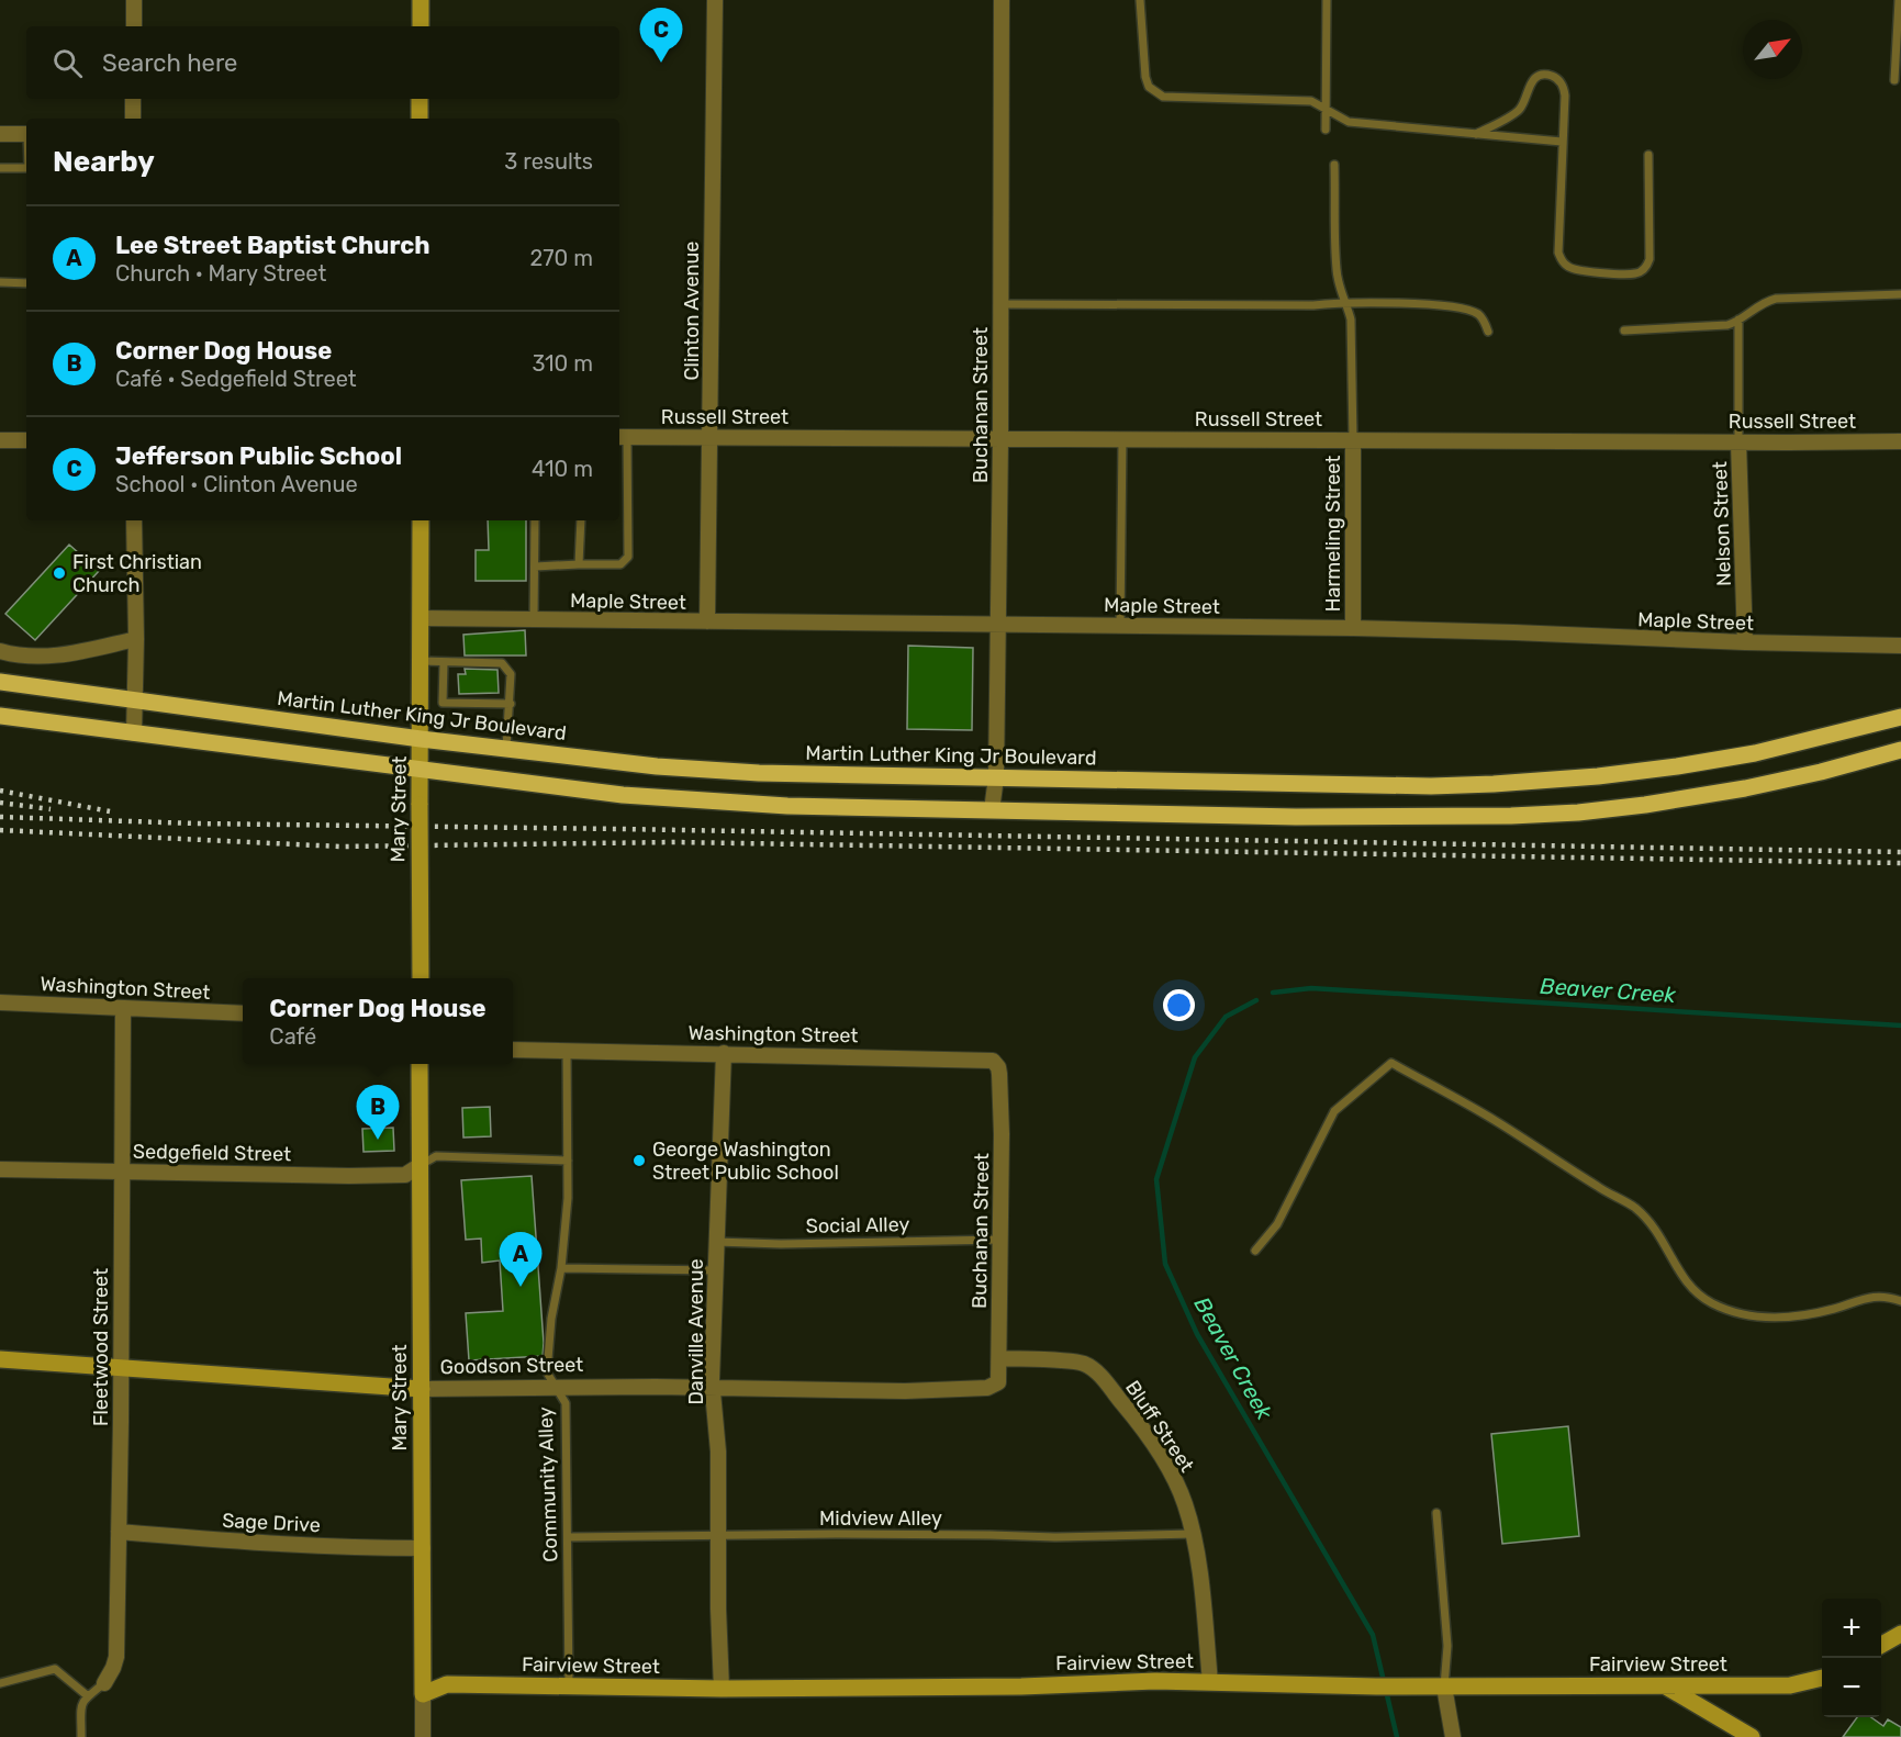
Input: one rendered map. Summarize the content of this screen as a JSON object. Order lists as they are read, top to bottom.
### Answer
{
  "streets": {
    "main road": [
      "Martin Luther King Jr Boulevard",
      "Mary Street",
      "Goodson Street",
      "Fairview Street"
    ],
    "street": [
      "Clinton Avenue",
      "Buchanan Street",
      "Russell Street",
      "Nelson Street",
      "Harmeling Street",
      "Maple Street",
      "Washington Street",
      "Sedgefield Street",
      "Danville Avenue",
      "Fleetwood Street",
      "Bluff Street",
      "Sage Drive"
    ],
    "lane": ["Social Alley", "Community Alley", "Midview Alley"]
  },
  "crossings": [
    ["Clinton Avenue", "Russell Street"],
    ["Clinton Avenue", "Maple Street"],
    ["Buchanan Street", "Russell Street"],
    ["Buchanan Street", "Maple Street"],
    ["Buchanan Street", "Martin Luther King Jr Boulevard"],
    ["Buchanan Street", "Washington Street"],
    ["Buchanan Street", "Social Alley"],
    ["Buchanan Street", "Goodson Street"],
    ["Buchanan Street", "Bluff Street"],
    ["Russell Street", "Nelson Street"],
    ["Russell Street", "Harmeling Street"],
    ["Nelson Street", "Maple Street"],
    ["Harmeling Street", "Maple Street"],
    ["Maple Street", "Mary Street"],
    ["Martin Luther King Jr Boulevard", "Mary Street"],
    ["Mary Street", "Sedgefield Street"],
    ["Mary Street", "Goodson Street"],
    ["Mary Street", "Sage Drive"],
    ["Mary Street", "Fairview Street"],
    ["Washington Street", "Danville Avenue"],
    ["Washington Street", "Fleetwood Street"],
    ["Washington Street", "Community Alley"],
    ["Sedgefield Street", "Fleetwood Street"],
    ["Social Alley", "Danville Avenue"],
    ["Danville Avenue", "Goodson Street"],
    ["Danville Avenue", "Midview Alley"],
    ["Danville Avenue", "Fairview Street"],
    ["Fleetwood Street", "Goodson Street"],
    ["Fleetwood Street", "Sage Drive"],
    ["Goodson Street", "Bluff Street"],
    ["Goodson Street", "Community Alley"],
    ["Bluff Street", "Midview Alley"],
    ["Bluff Street", "Fairview Street"],
    ["Community Alley", "Midview Alley"],
    ["Community Alley", "Fairview Street"]
  ],
  "water": ["Beaver Creek"],
  "places": ["First Christian Church", "George Washington Street Public School"],
  "north": "top right",
  "page": {
    "pins": ["C", "B", "A"],
    "search": "Search here",
    "heading": ["Nearby", "3 results"],
    "list": [
      {
        "mark": "A",
        "name": "Lee Street Baptist Church",
        "note": "Church · Mary Street",
        "value": "270 m"
      },
      {
        "mark": "B",
        "name": "Corner Dog House",
        "note": "Café · Sedgefield Street",
        "value": "310 m"
      },
      {
        "mark": "C",
        "name": "Jefferson Public School",
        "note": "School · Clinton Avenue",
        "value": "410 m"
      }
    ],
    "popup": ["Corner Dog House", "Café"],
    "map_buttons": ["+", "−"]
  }
}
